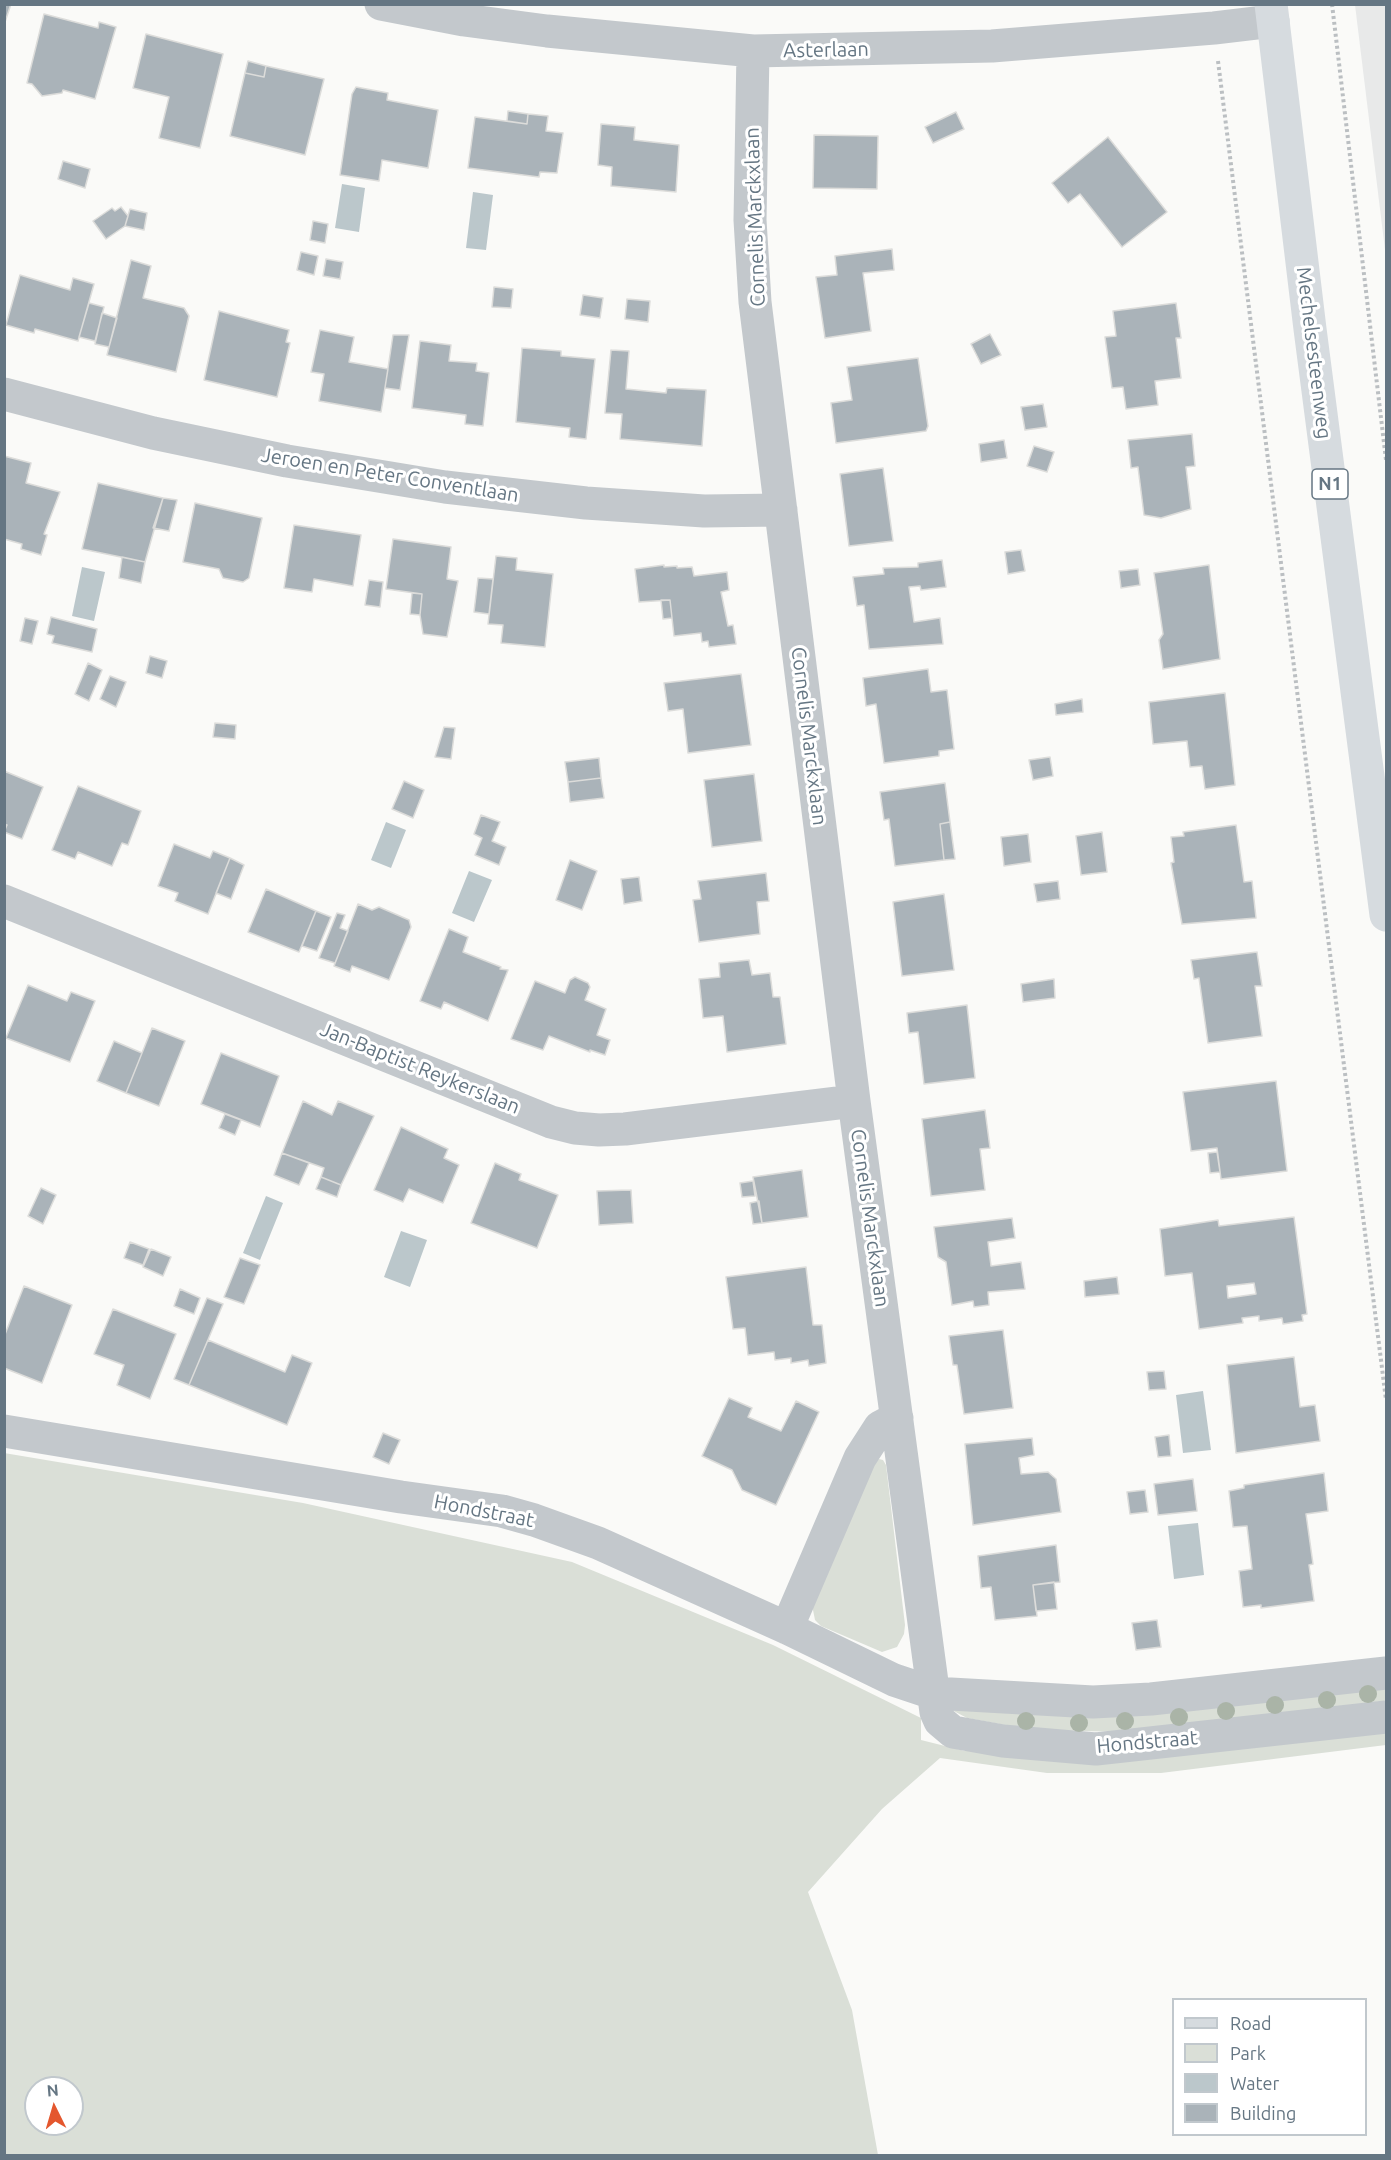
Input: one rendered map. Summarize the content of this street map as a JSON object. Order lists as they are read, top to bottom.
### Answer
{
  "streets": {
    "main road": ["Mechelsesteenweg", "N1"],
    "street": [
      "Asterlaan",
      "Cornelis Marckxlaan",
      "Jeroen en Peter Conventlaan",
      "Jan-Baptist Reykerslaan",
      "Hondstraat"
    ]
  },
  "crossings": [
    ["Asterlaan", "Cornelis Marckxlaan"],
    ["Asterlaan", "Mechelsesteenweg"],
    ["Cornelis Marckxlaan", "Jeroen en Peter Conventlaan"],
    ["Cornelis Marckxlaan", "Jan-Baptist Reykerslaan"],
    ["Cornelis Marckxlaan", "Hondstraat"]
  ],
  "legend": [
    "Road",
    "Park",
    "Water",
    "Building"
  ],
  "north": "top"
}
